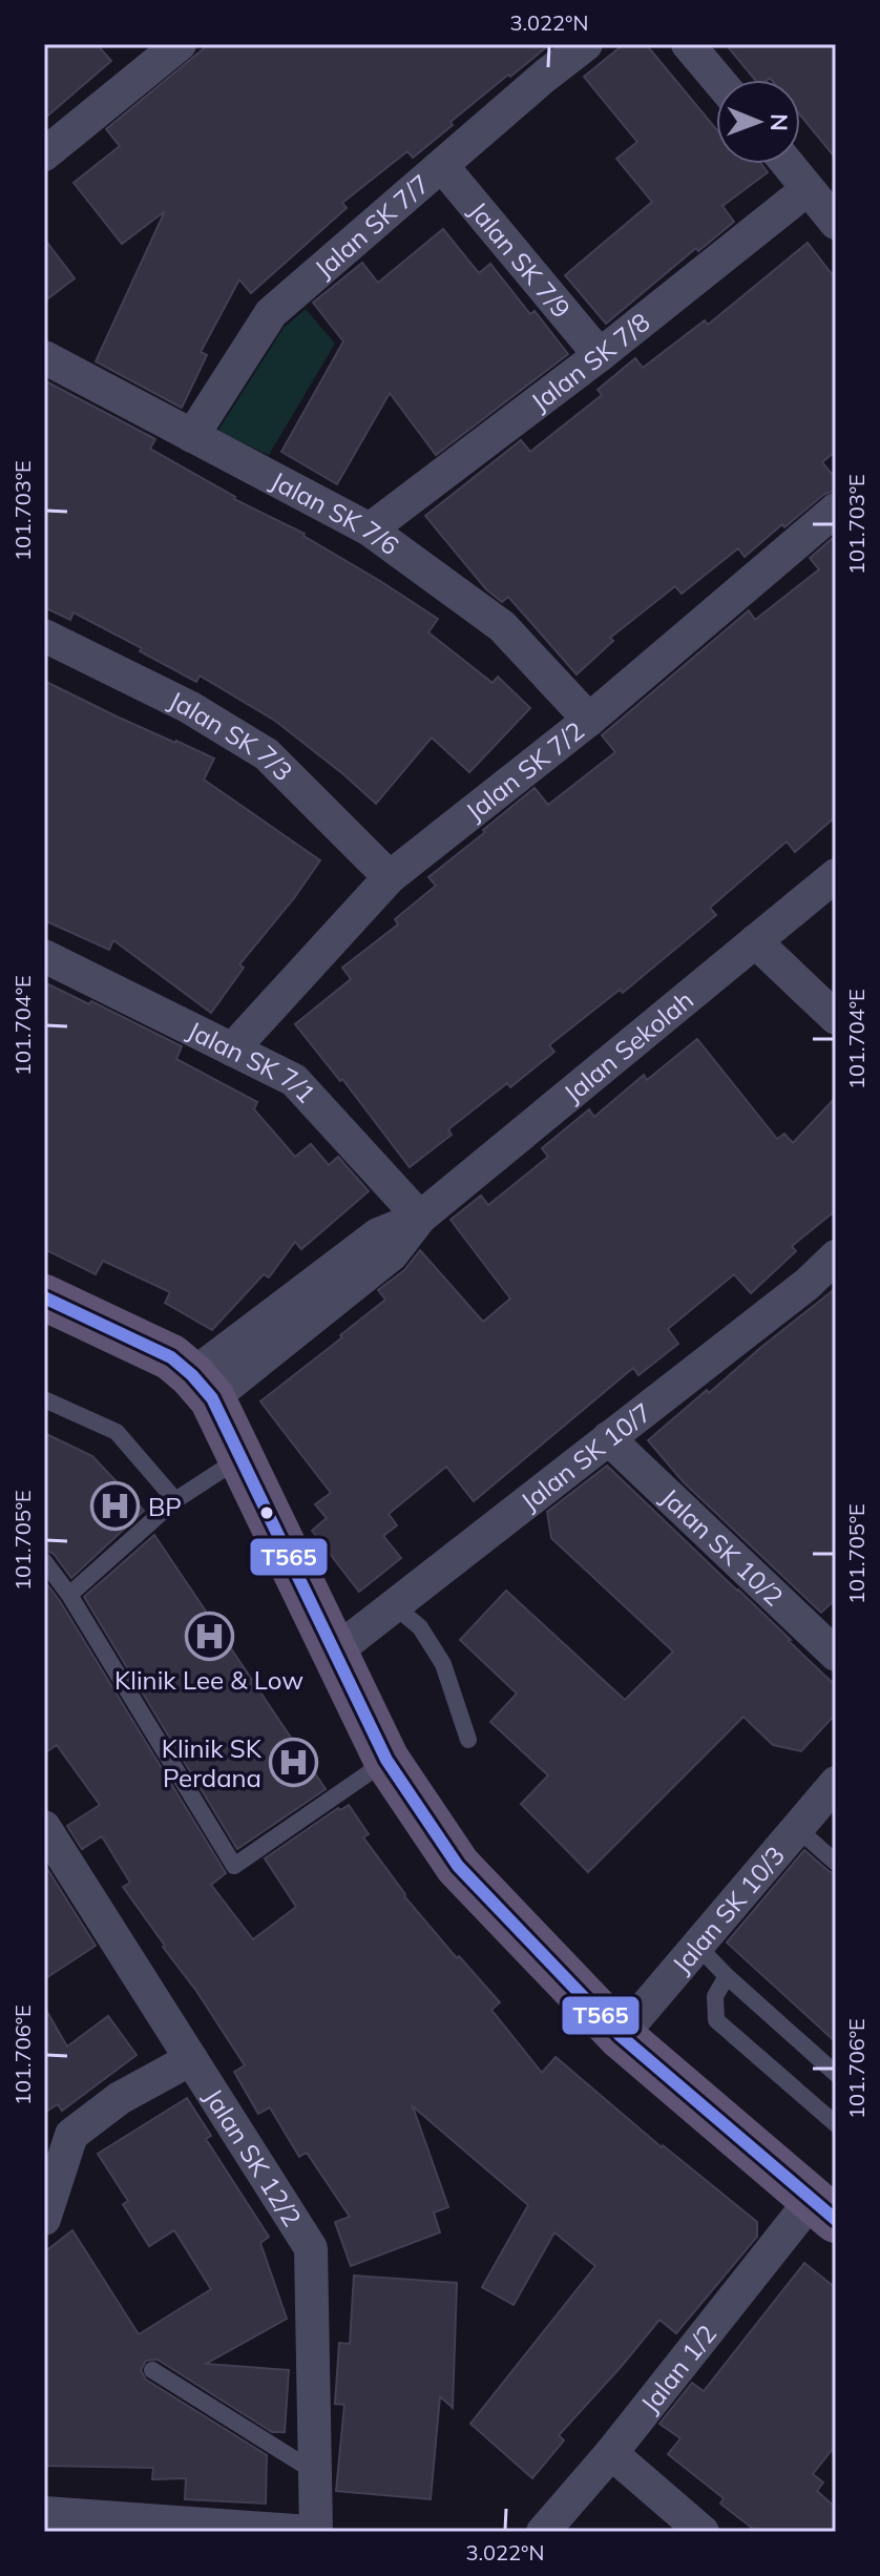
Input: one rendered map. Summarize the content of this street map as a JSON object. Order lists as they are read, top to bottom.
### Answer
{
  "streets": {
    "street": [
      "Jalan SK 7/7",
      "Jalan SK 7/9",
      "Jalan SK 7/8",
      "Jalan SK 7/6",
      "Jalan SK 7/3",
      "Jalan SK 7/2",
      "Jalan Sekolah",
      "Jalan SK 7/1",
      "Jalan SK 10/7",
      "Jalan SK 10/2",
      "Jalan SK 10/3",
      "Jalan SK 12/2",
      "Jalan 1/2"
    ]
  },
  "crossings": [
    ["Jalan SK 7/7", "Jalan SK 7/9"],
    ["Jalan SK 7/7", "Jalan SK 7/6"],
    ["Jalan SK 7/9", "Jalan SK 7/8"],
    ["Jalan SK 7/8", "Jalan SK 7/6"],
    ["Jalan SK 7/6", "Jalan SK 7/2"],
    ["Jalan SK 7/3", "Jalan SK 7/2"],
    ["Jalan SK 7/2", "Jalan SK 7/1"],
    ["Jalan Sekolah", "Jalan SK 7/1"],
    ["Jalan SK 10/7", "Jalan SK 10/2"]
  ],
  "places": {
    "hospital": ["BP", "Klinik Lee & Low", "Klinik SK Perdana"]
  },
  "lines": ["transit line T565"],
  "north": "right",
  "coordinates": [
    "3.022°N",
    "101.703°E",
    "101.704°E",
    "101.705°E",
    "101.706°E"
  ]
}
